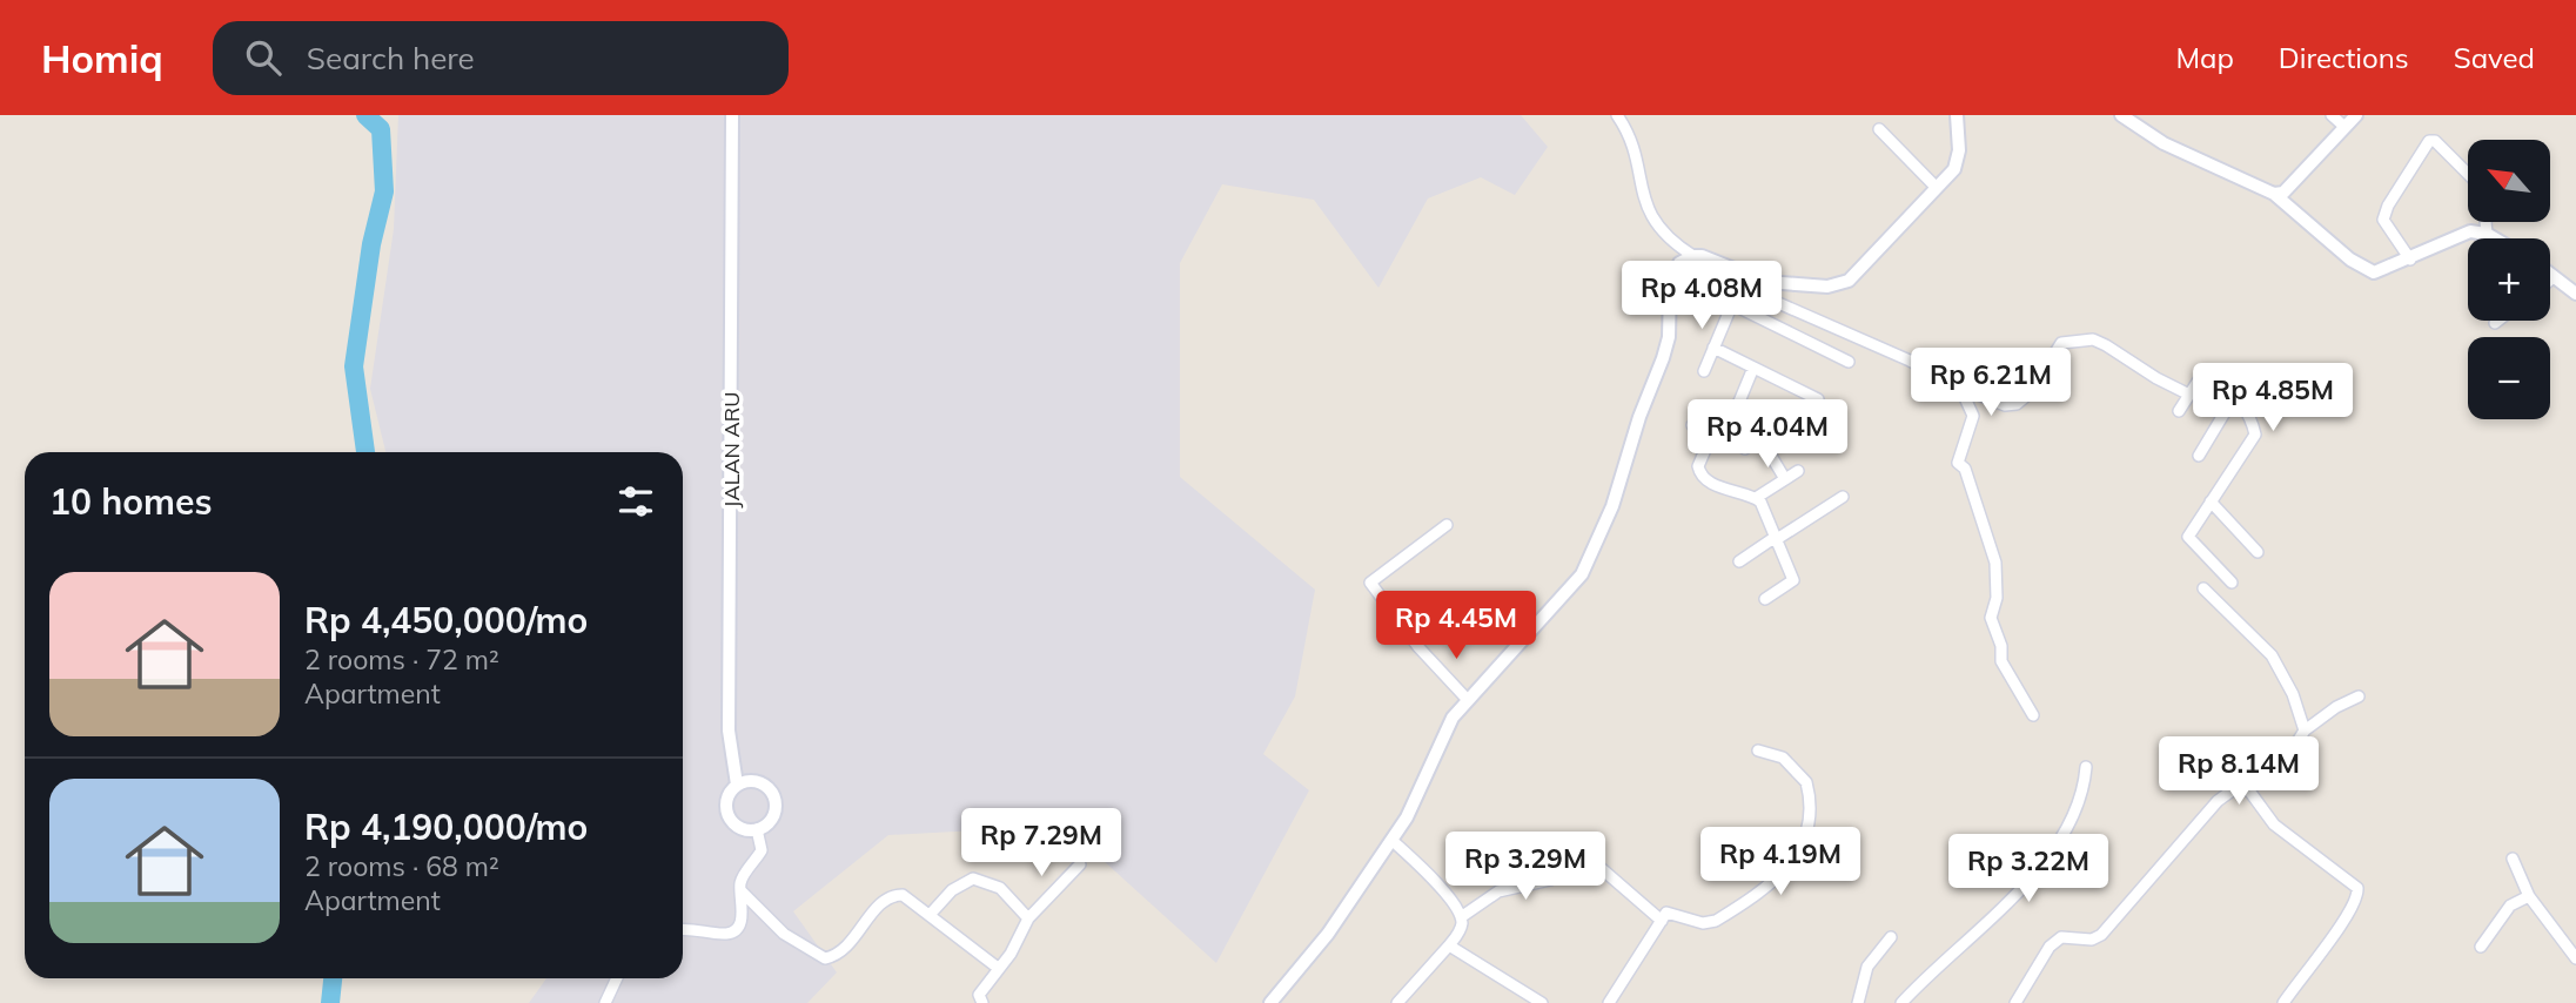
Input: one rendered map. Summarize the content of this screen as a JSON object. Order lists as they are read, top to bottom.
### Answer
{
  "streets": {
    "street": ["JALAN ARU"]
  },
  "north": "top left",
  "page": {
    "header": "Homiq",
    "search": "Search here",
    "nav": ["Map", "Directions", "Saved"],
    "map_buttons": ["+", "−"],
    "price": [
      "Rp 4.08M",
      "Rp 6.21M",
      "Rp 4.85M",
      "Rp 4.04M",
      "Rp 4.45M",
      "Rp 8.14M",
      "Rp 7.29M",
      "Rp 4.19M",
      "Rp 3.29M",
      "Rp 3.22M"
    ],
    "heading": "10 homes",
    "list": [
      {
        "name": "Rp 4,450,000/mo",
        "note": "2 rooms · 72 m² · Apartment"
      },
      {
        "name": "Rp 4,190,000/mo",
        "note": "2 rooms · 68 m² · Apartment"
      }
    ]
  }
}
